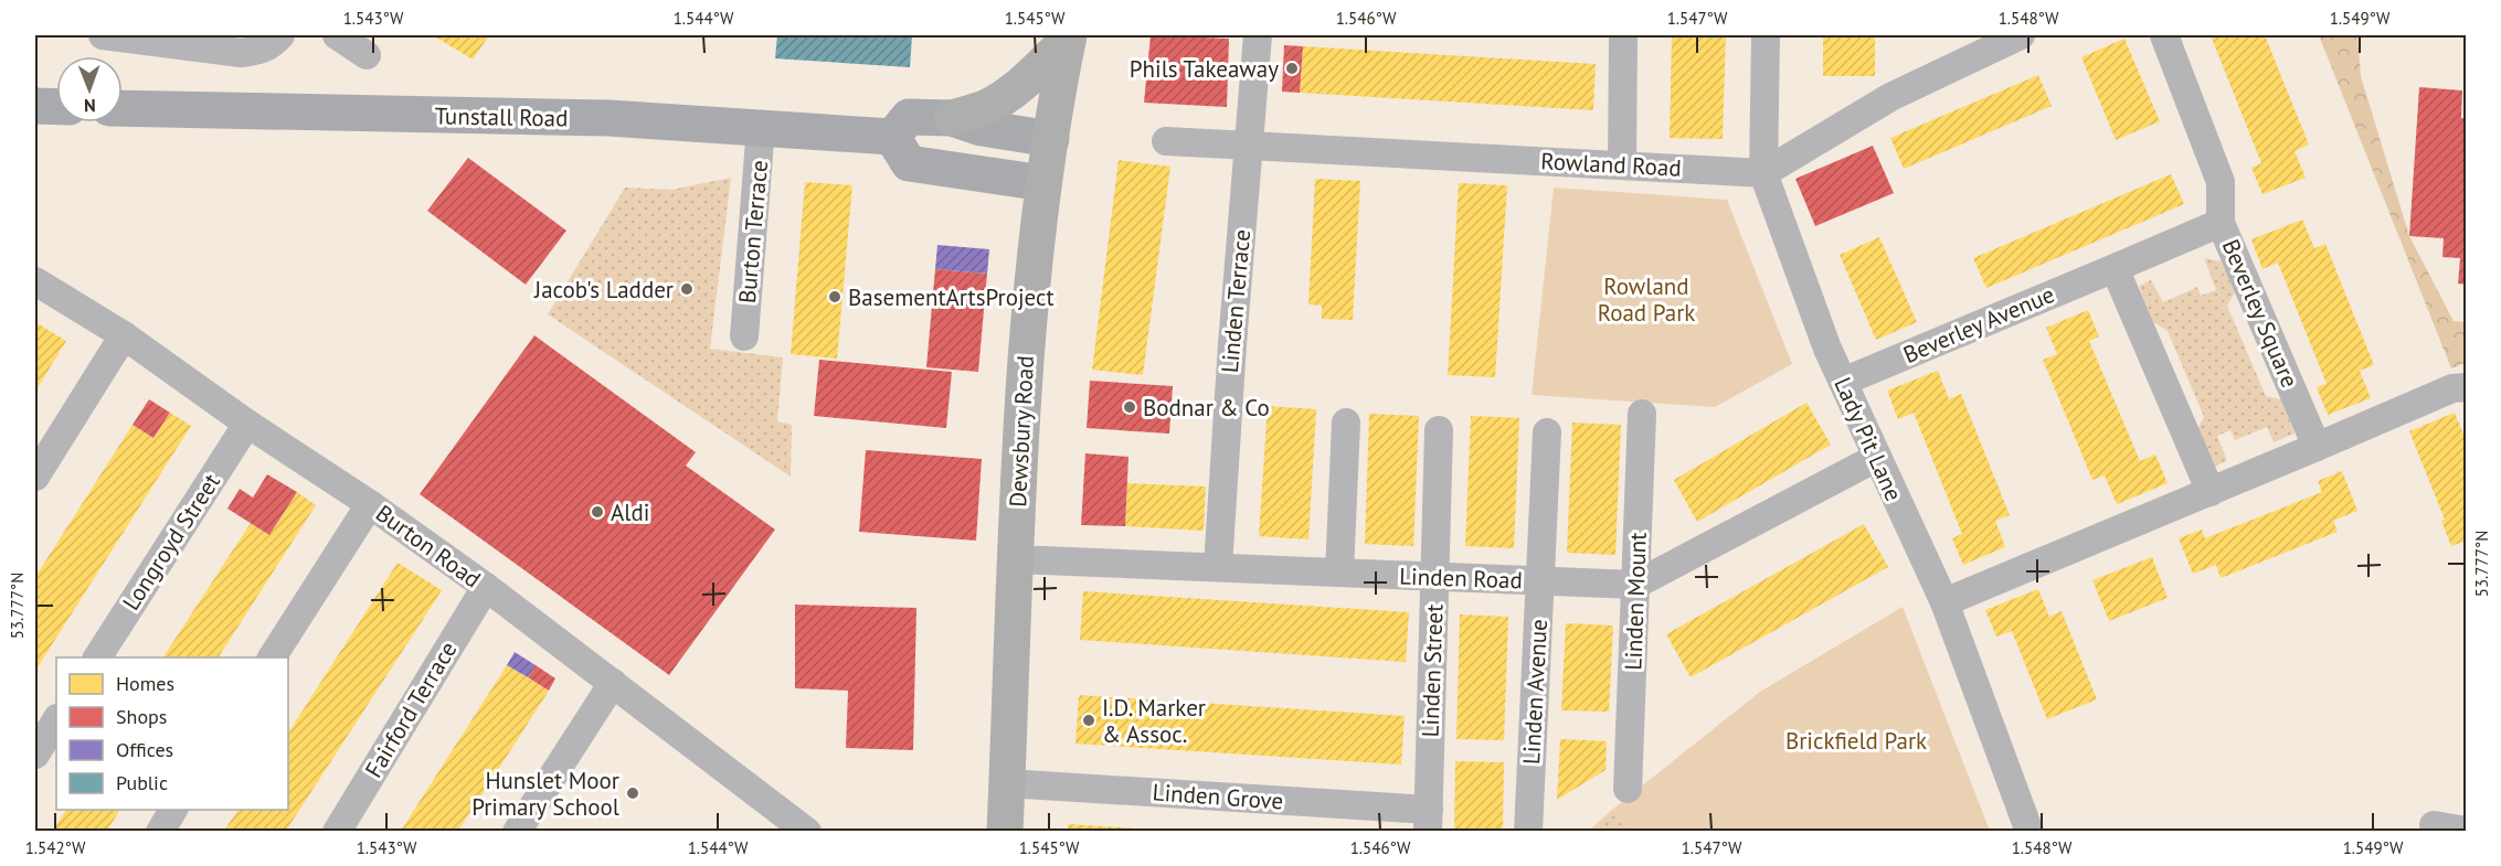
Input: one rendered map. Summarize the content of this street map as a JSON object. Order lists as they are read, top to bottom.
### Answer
{
  "streets": {
    "main road": ["Dewsbury Road"],
    "street": [
      "Tunstall Road",
      "Rowland Road",
      "Burton Terrace",
      "Linden Terrace",
      "Beverley Square",
      "Beverley Avenue",
      "Lady Pit Lane",
      "Longroyd Street",
      "Burton Road",
      "Linden Road",
      "Linden Mount",
      "Linden Street",
      "Linden Avenue",
      "Fairford Terrace",
      "Linden Grove"
    ]
  },
  "crossings": [
    ["Tunstall Road", "Burton Terrace"],
    ["Rowland Road", "Linden Terrace"],
    ["Rowland Road", "Lady Pit Lane"],
    ["Linden Terrace", "Linden Road"],
    ["Beverley Square", "Beverley Avenue"],
    ["Beverley Avenue", "Lady Pit Lane"],
    ["Dewsbury Road", "Linden Road"],
    ["Dewsbury Road", "Linden Grove"],
    ["Longroyd Street", "Burton Road"],
    ["Burton Road", "Fairford Terrace"],
    ["Linden Road", "Linden Mount"],
    ["Linden Road", "Linden Street"],
    ["Linden Road", "Linden Avenue"],
    ["Linden Street", "Linden Grove"]
  ],
  "parks": ["Rowland Road Park", "Brickfield Park"],
  "places": [
    "Phils Takeaway",
    "Jacob's Ladder",
    "BasementArtsProject",
    "Bodnar & Co",
    "Aldi",
    "I.D. Marker & Assoc.",
    "Hunslet Moor Primary School"
  ],
  "legend": [
    "Homes",
    "Shops",
    "Offices",
    "Public"
  ],
  "north": "bottom",
  "coordinates": [
    "1.543°W",
    "1.544°W",
    "1.545°W",
    "1.546°W",
    "1.547°W",
    "1.548°W",
    "1.549°W",
    "53.777°N",
    "1.542°W"
  ]
}
